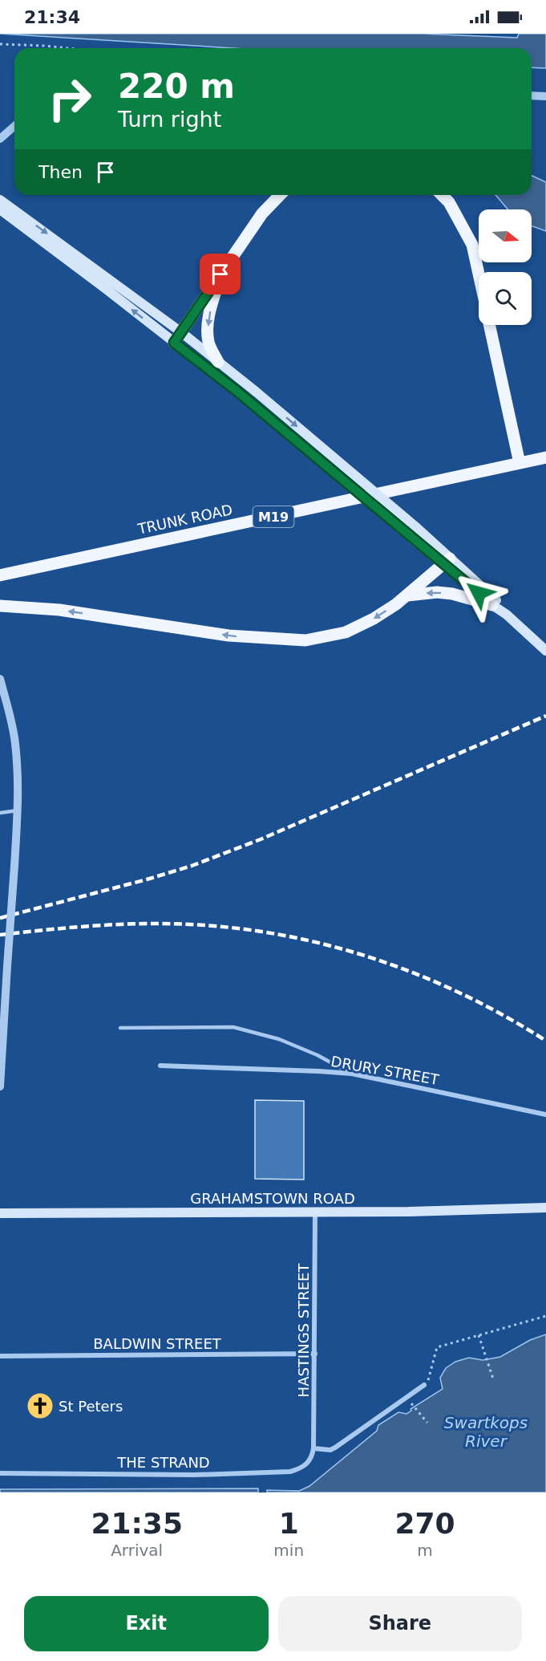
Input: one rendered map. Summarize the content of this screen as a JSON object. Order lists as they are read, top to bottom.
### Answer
{
  "streets": {
    "main road": ["M19", "TRUNK ROAD", "GRAHAMSTOWN ROAD"],
    "street": [
      "DRURY STREET",
      "HASTINGS STREET",
      "BALDWIN STREET",
      "THE STRAND"
    ]
  },
  "crossings": [
    ["GRAHAMSTOWN ROAD", "HASTINGS STREET"],
    ["HASTINGS STREET", "BALDWIN STREET"],
    ["HASTINGS STREET", "THE STRAND"]
  ],
  "water": ["Swartkops River"],
  "places": {
    "church": ["St Peters"]
  },
  "north": "right",
  "page": {
    "status": "21:34",
    "turn": ["220 m", "Turn right"],
    "then": "Then",
    "eta": [
      "21:35",
      "Arrival",
      "1",
      "min",
      "270",
      "m"
    ],
    "buttons": ["Exit", "Share"]
  }
}
